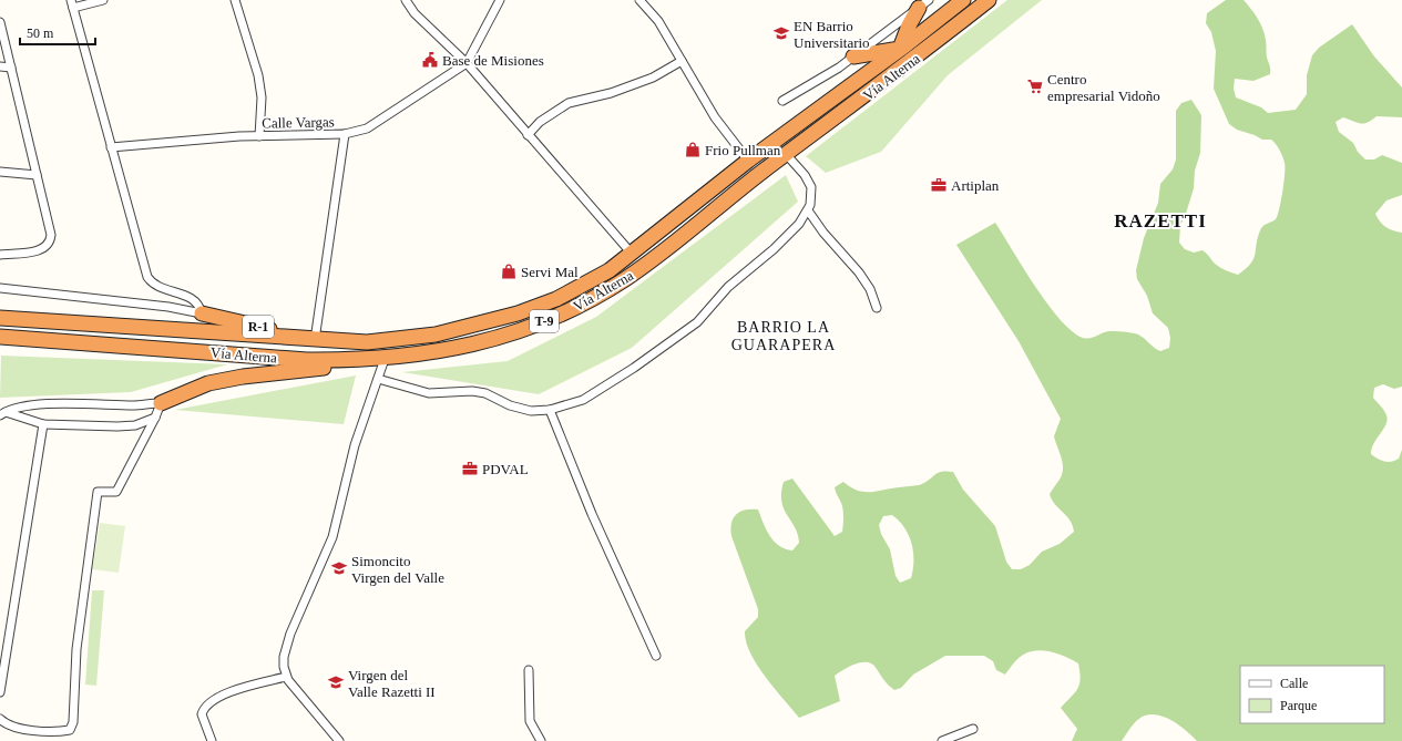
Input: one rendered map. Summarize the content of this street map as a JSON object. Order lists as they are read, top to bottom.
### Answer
{
  "streets": {
    "highway": ["Vía Alterna", "T-9", "R-1"],
    "street": ["Calle Vargas"]
  },
  "crossings": [
    ["Vía Alterna", "T-9"],
    ["Vía Alterna", "R-1"]
  ],
  "districts": ["RAZETTI", "BARRIO LA GUARAPERA"],
  "places": {
    "school or university": ["EN Barrio Universitario", "Simoncito Virgen del Valle", "Virgen del Valle Razetti II"],
    "public building": ["Base de Misiones"],
    "supermarket": ["Centro empresarial Vidoño"],
    "shop": ["Frio Pullman", "Servi Mal"],
    "office": ["Artiplan", "PDVAL"]
  },
  "legend": ["Calle", "Parque"],
  "scale_bar": "50 m"
}
